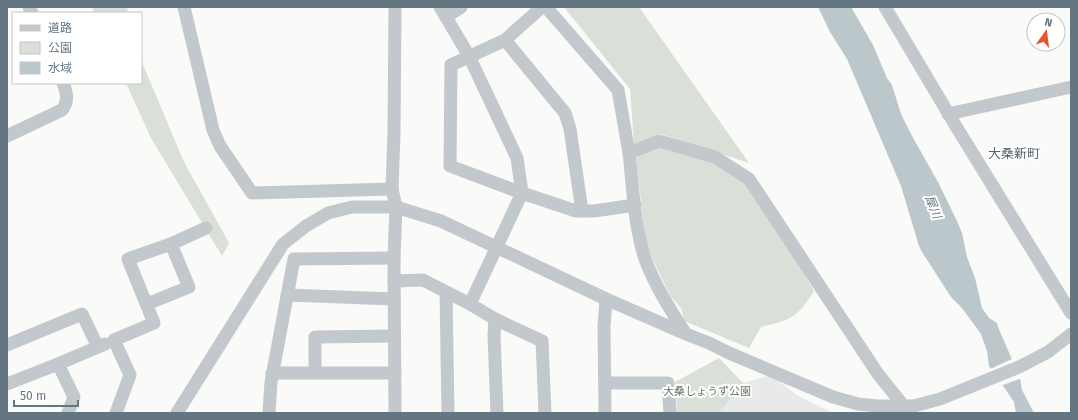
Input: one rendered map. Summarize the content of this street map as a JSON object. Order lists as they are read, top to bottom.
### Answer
{
  "districts": ["大桑新町"],
  "water": ["犀川"],
  "parks": ["大桑しょうず公園"],
  "legend": ["道路", "公園", "水域"],
  "scale_bar": "50 m",
  "north": "top"
}
